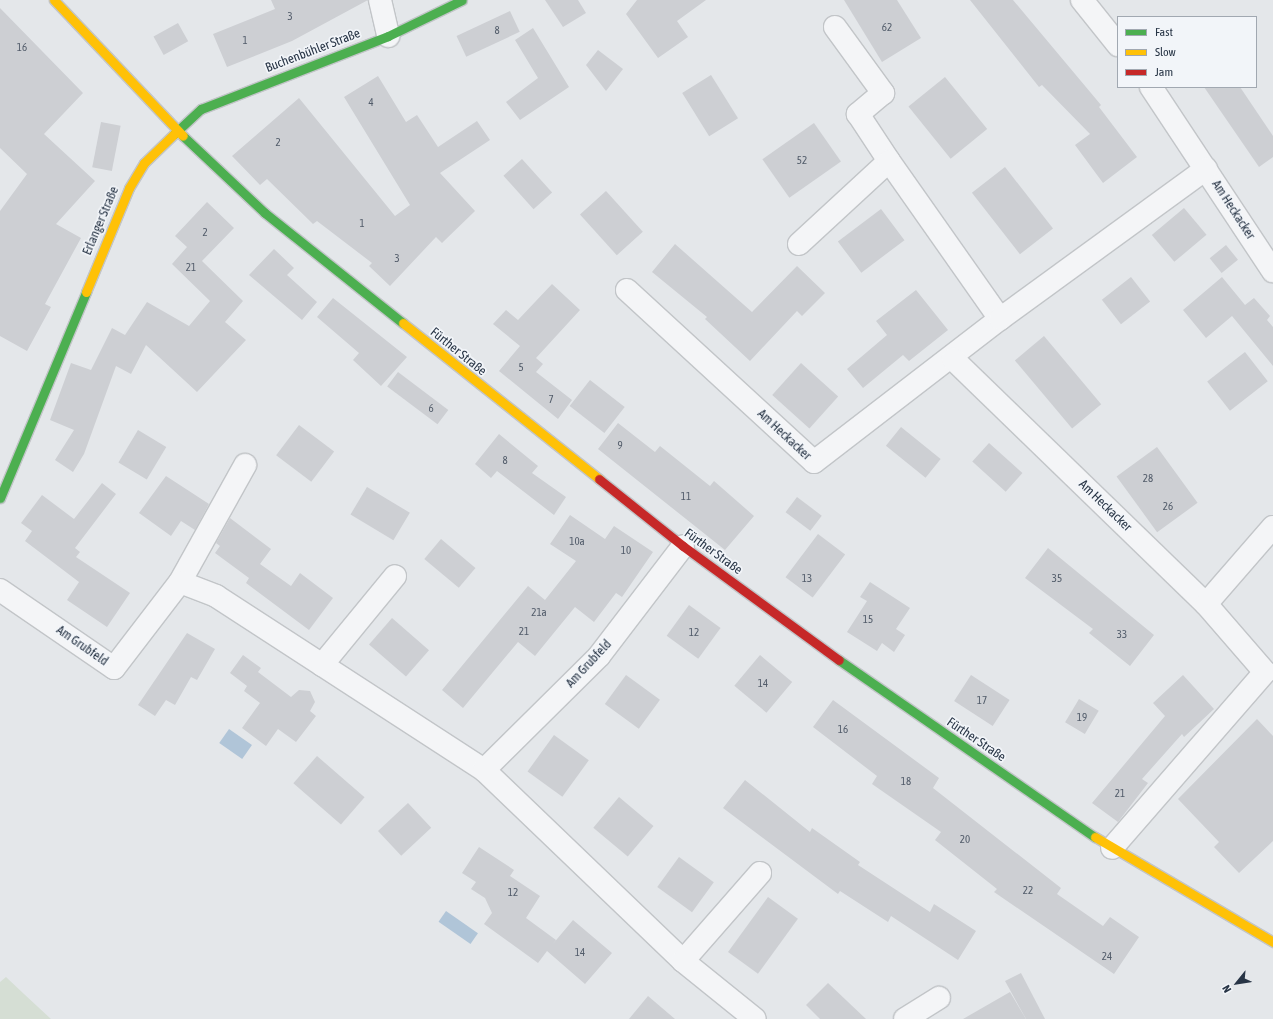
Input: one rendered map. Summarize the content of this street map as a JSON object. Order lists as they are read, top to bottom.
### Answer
{
  "streets": {
    "street": [
      "Buchenbühler Straße",
      "Am Heckacker",
      "Erlanger Straße",
      "Fürther Straße",
      "Am Grubfeld"
    ]
  },
  "crossings": [
    ["Buchenbühler Straße", "Erlanger Straße"],
    ["Buchenbühler Straße", "Fürther Straße"],
    ["Am Heckacker", "Fürther Straße"],
    ["Erlanger Straße", "Fürther Straße"],
    ["Fürther Straße", "Am Grubfeld"]
  ],
  "house_numbers": [
    "3",
    "62",
    "8",
    "1",
    "16",
    "4",
    "2",
    "52",
    "1",
    "2",
    "3",
    "21",
    "5",
    "7",
    "6",
    "9",
    "8",
    "28",
    "11",
    "26",
    "10a",
    "10",
    "13",
    "35",
    "21a",
    "15",
    "21",
    "12",
    "33",
    "14",
    "17",
    "19",
    "16",
    "18",
    "21",
    "20",
    "22",
    "12",
    "14",
    "24"
  ],
  "legend": ["Fast", "Slow", "Jam"],
  "north": "bottom left"
}
